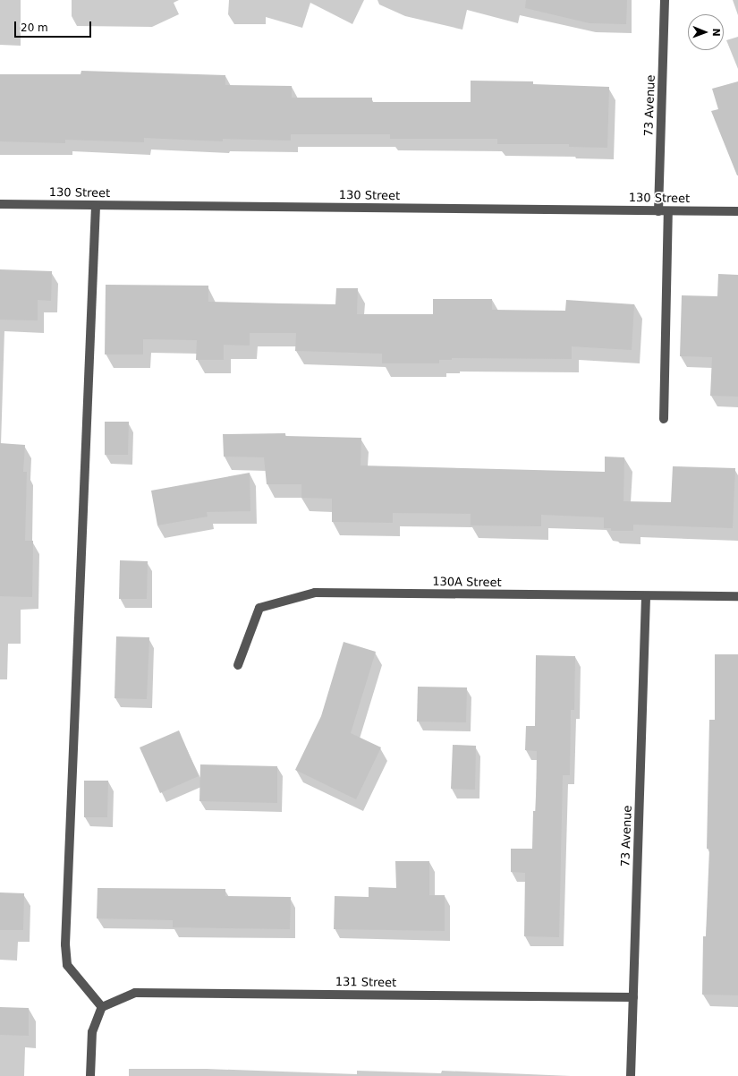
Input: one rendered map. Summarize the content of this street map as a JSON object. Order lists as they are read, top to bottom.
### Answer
{
  "streets": {
    "street": [
      "73 Avenue",
      "130 Street",
      "130A Street",
      "131 Street"
    ]
  },
  "crossings": [
    ["73 Avenue", "130 Street"],
    ["73 Avenue", "130A Street"],
    ["73 Avenue", "131 Street"]
  ],
  "scale_bar": "20 m",
  "north": "right"
}
